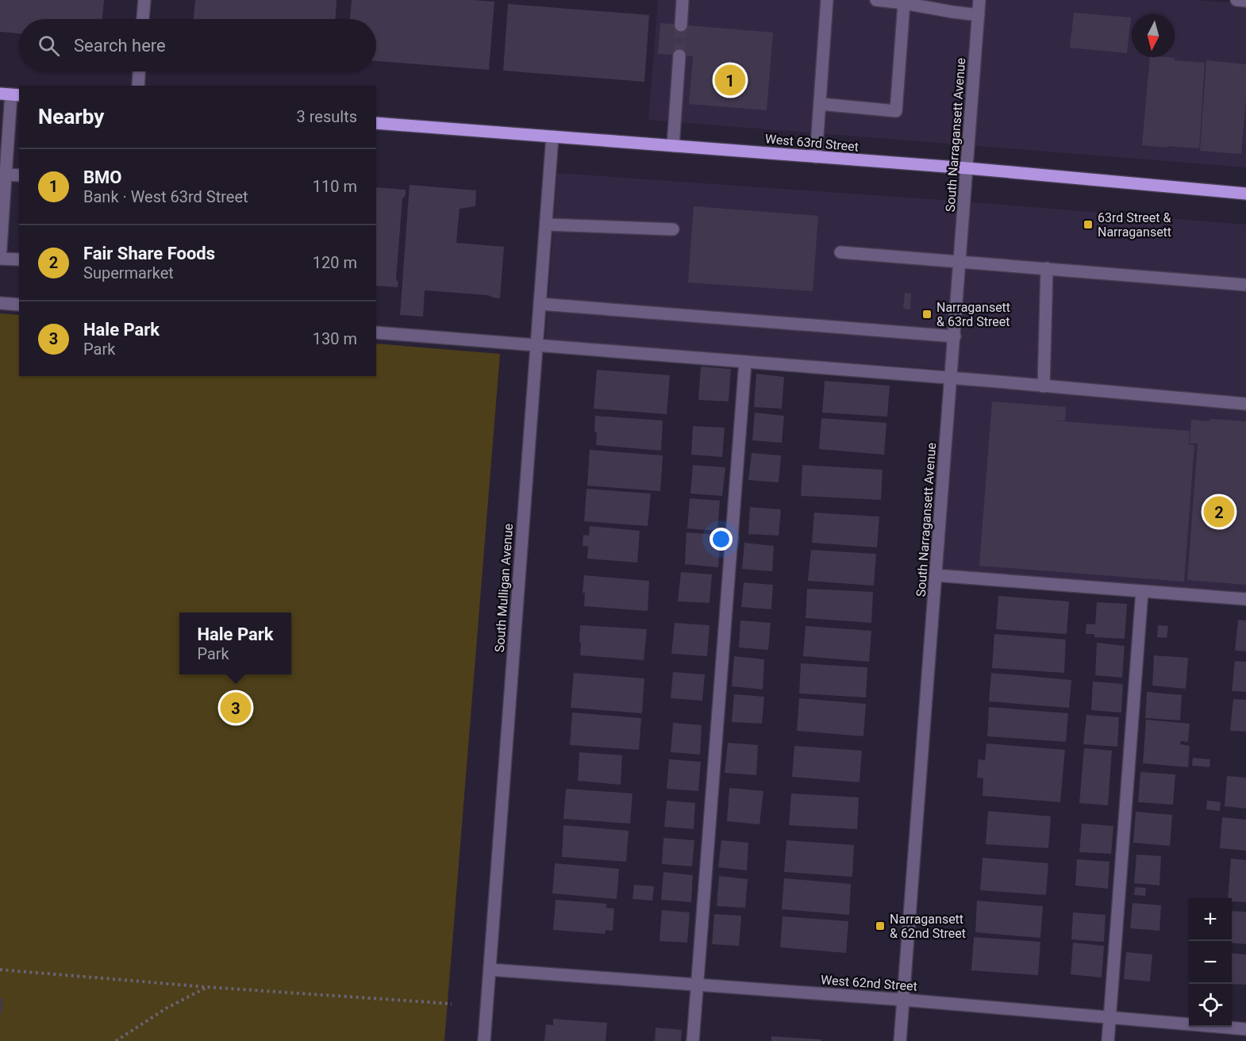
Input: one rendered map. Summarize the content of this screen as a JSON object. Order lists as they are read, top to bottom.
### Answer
{
  "streets": {
    "main road": ["West 63rd Street"],
    "street": ["South Narragansett Avenue", "South Mulligan Avenue", "West 62nd Street"]
  },
  "crossings": [
    ["South Narragansett Avenue", "West 63rd Street"],
    ["South Narragansett Avenue", "West 62nd Street"],
    ["West 63rd Street", "South Mulligan Avenue"],
    ["South Mulligan Avenue", "West 62nd Street"]
  ],
  "places": {
    "transit": ["63rd Street & Narragansett", "Narragansett & 63rd Street", "Narragansett & 62nd Street"]
  },
  "north": "bottom",
  "page": {
    "search": "Search here",
    "pins": ["1", "2", "3"],
    "heading": ["Nearby", "3 results"],
    "list": [
      {
        "mark": "1",
        "name": "BMO",
        "note": "Bank · West 63rd Street",
        "value": "110 m"
      },
      {
        "mark": "2",
        "name": "Fair Share Foods",
        "note": "Supermarket",
        "value": "120 m"
      },
      {
        "mark": "3",
        "name": "Hale Park",
        "note": "Park",
        "value": "130 m"
      }
    ],
    "popup": ["Hale Park", "Park"],
    "map_buttons": ["+", "−"]
  }
}
